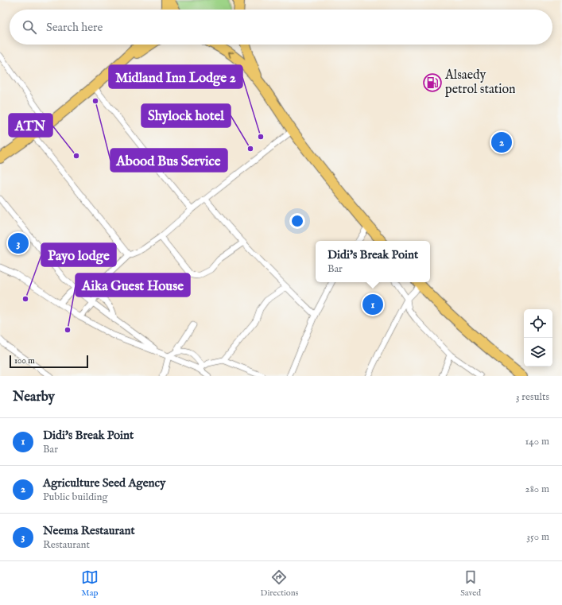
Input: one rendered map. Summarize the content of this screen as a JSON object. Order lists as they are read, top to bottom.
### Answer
{
  "places": {
    "fuel station": ["Alsaedy petrol station"],
    "other": [
      "Abood Bus Service",
      "Midland Inn Lodge 2",
      "Shylock hotel",
      "ATN",
      "Payo lodge",
      "Aika Guest House"
    ]
  },
  "scale_bar": "100 m",
  "page": {
    "search": "Search here",
    "pins": ["2", "3", "1"],
    "popup": ["Didi's Break Point", "Bar"],
    "scale": "100 m",
    "heading": ["Nearby", "3 results"],
    "list": [
      {
        "mark": "1",
        "name": "Didi's Break Point",
        "note": "Bar",
        "value": "140 m"
      },
      {
        "mark": "2",
        "name": "Agriculture Seed Agency",
        "note": "Public building",
        "value": "280 m"
      },
      {
        "mark": "3",
        "name": "Neema Restaurant",
        "note": "Restaurant",
        "value": "350 m"
      }
    ],
    "nav": ["Map", "Directions", "Saved"]
  }
}
